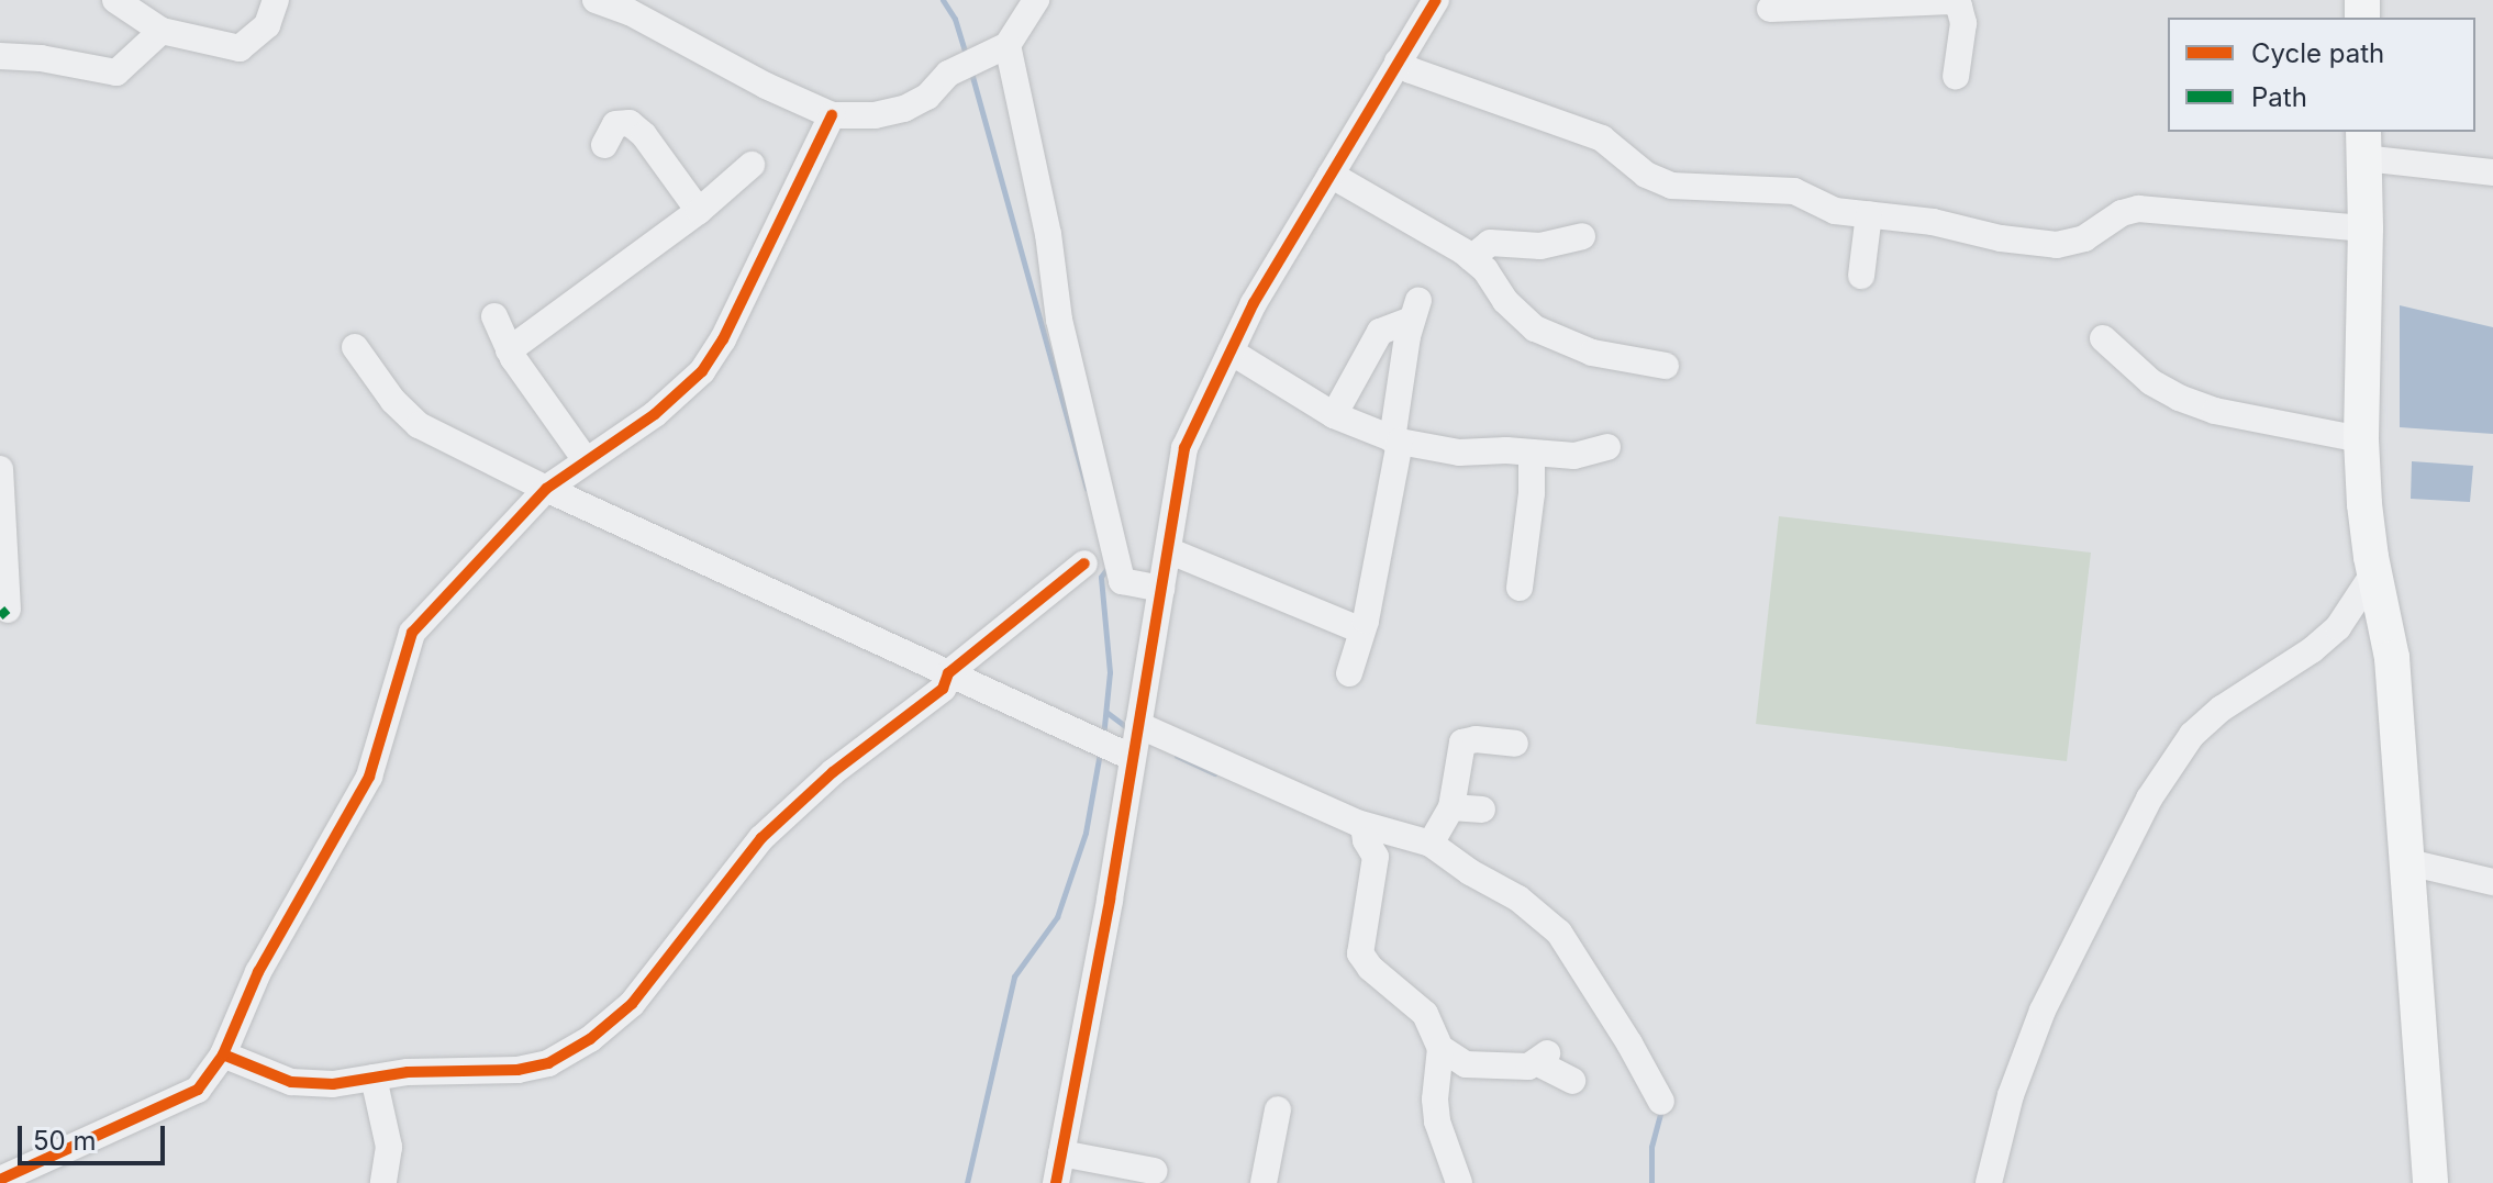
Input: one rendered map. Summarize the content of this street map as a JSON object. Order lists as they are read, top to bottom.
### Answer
{
  "legend": ["Cycle path", "Path"],
  "scale_bar": "50 m"
}
